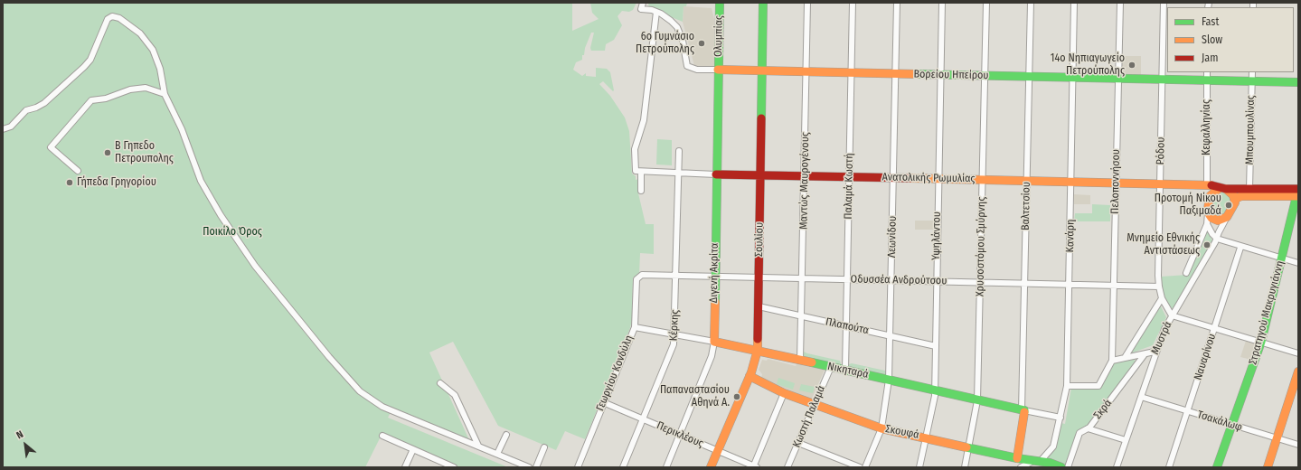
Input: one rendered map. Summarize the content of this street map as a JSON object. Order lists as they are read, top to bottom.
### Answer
{
  "streets": {
    "street": [
      "Ολυμπίας",
      "Βορείου Ηπείρου",
      "Κεφαλληνίας",
      "Μπουμπουλίνας",
      "Ρόδου",
      "Ανατολικής Ρωμυλίας",
      "Μαντώς Μαυρογένους",
      "Πελοποννήσου",
      "Παλαμά Κωστή",
      "Βαλτετσίου",
      "Υψηλάντου",
      "Κανάρη",
      "Λεωνίδου",
      "Σουλίου",
      "Χρυσοστόμου Σμύρνης",
      "Διγενή Ακρίτα",
      "Οδυσσέα Ανδρούτσου",
      "Στρατηγού Μακρυγιάννη",
      "Κέρκης",
      "Πλαπούτα",
      "Μυστρά",
      "Ναυαρίνου",
      "Νικηταρά",
      "Γεωργίου Κονδύλη",
      "Σκρά",
      "Κωστή Παλαμά",
      "Τσακάλωφ",
      "Σκουφά",
      "Περικλέους"
    ]
  },
  "crossings": [
    ["Ολυμπίας", "Βορείου Ηπείρου"],
    ["Ολυμπίας", "Διγενή Ακρίτα"],
    ["Βορείου Ηπείρου", "Κεφαλληνίας"],
    ["Βορείου Ηπείρου", "Μπουμπουλίνας"],
    ["Βορείου Ηπείρου", "Ρόδου"],
    ["Βορείου Ηπείρου", "Μαντώς Μαυρογένους"],
    ["Βορείου Ηπείρου", "Πελοποννήσου"],
    ["Βορείου Ηπείρου", "Παλαμά Κωστή"],
    ["Βορείου Ηπείρου", "Βαλτετσίου"],
    ["Βορείου Ηπείρου", "Υψηλάντου"],
    ["Βορείου Ηπείρου", "Κανάρη"],
    ["Βορείου Ηπείρου", "Λεωνίδου"],
    ["Βορείου Ηπείρου", "Σουλίου"],
    ["Βορείου Ηπείρου", "Χρυσοστόμου Σμύρνης"],
    ["Βορείου Ηπείρου", "Διγενή Ακρίτα"],
    ["Κεφαλληνίας", "Ανατολικής Ρωμυλίας"],
    ["Μπουμπουλίνας", "Ανατολικής Ρωμυλίας"],
    ["Ρόδου", "Ανατολικής Ρωμυλίας"],
    ["Ρόδου", "Οδυσσέα Ανδρούτσου"],
    ["Ρόδου", "Μυστρά"],
    ["Ανατολικής Ρωμυλίας", "Μαντώς Μαυρογένους"],
    ["Ανατολικής Ρωμυλίας", "Πελοποννήσου"],
    ["Ανατολικής Ρωμυλίας", "Παλαμά Κωστή"],
    ["Ανατολικής Ρωμυλίας", "Βαλτετσίου"],
    ["Ανατολικής Ρωμυλίας", "Υψηλάντου"],
    ["Ανατολικής Ρωμυλίας", "Κανάρη"],
    ["Ανατολικής Ρωμυλίας", "Λεωνίδου"],
    ["Ανατολικής Ρωμυλίας", "Σουλίου"],
    ["Ανατολικής Ρωμυλίας", "Χρυσοστόμου Σμύρνης"],
    ["Ανατολικής Ρωμυλίας", "Διγενή Ακρίτα"],
    ["Ανατολικής Ρωμυλίας", "Στρατηγού Μακρυγιάννη"],
    ["Ανατολικής Ρωμυλίας", "Κέρκης"],
    ["Ανατολικής Ρωμυλίας", "Μυστρά"],
    ["Μαντώς Μαυρογένους", "Οδυσσέα Ανδρούτσου"],
    ["Μαντώς Μαυρογένους", "Πλαπούτα"],
    ["Μαντώς Μαυρογένους", "Νικηταρά"],
    ["Πελοποννήσου", "Οδυσσέα Ανδρούτσου"],
    ["Παλαμά Κωστή", "Οδυσσέα Ανδρούτσου"],
    ["Παλαμά Κωστή", "Πλαπούτα"],
    ["Παλαμά Κωστή", "Νικηταρά"],
    ["Βαλτετσίου", "Οδυσσέα Ανδρούτσου"],
    ["Βαλτετσίου", "Νικηταρά"],
    ["Υψηλάντου", "Οδυσσέα Ανδρούτσου"],
    ["Υψηλάντου", "Πλαπούτα"],
    ["Υψηλάντου", "Νικηταρά"],
    ["Υψηλάντου", "Σκουφά"],
    ["Κανάρη", "Οδυσσέα Ανδρούτσου"],
    ["Κανάρη", "Νικηταρά"],
    ["Κανάρη", "Σκουφά"],
    ["Λεωνίδου", "Οδυσσέα Ανδρούτσου"],
    ["Λεωνίδου", "Πλαπούτα"],
    ["Λεωνίδου", "Νικηταρά"],
    ["Λεωνίδου", "Σκουφά"],
    ["Σουλίου", "Οδυσσέα Ανδρούτσου"],
    ["Σουλίου", "Πλαπούτα"],
    ["Σουλίου", "Νικηταρά"],
    ["Σουλίου", "Σκουφά"],
    ["Σουλίου", "Περικλέους"],
    ["Χρυσοστόμου Σμύρνης", "Οδυσσέα Ανδρούτσου"],
    ["Χρυσοστόμου Σμύρνης", "Νικηταρά"],
    ["Χρυσοστόμου Σμύρνης", "Σκουφά"],
    ["Διγενή Ακρίτα", "Οδυσσέα Ανδρούτσου"],
    ["Διγενή Ακρίτα", "Νικηταρά"],
    ["Διγενή Ακρίτα", "Περικλέους"],
    ["Οδυσσέα Ανδρούτσου", "Κέρκης"],
    ["Οδυσσέα Ανδρούτσου", "Γεωργίου Κονδύλη"],
    ["Στρατηγού Μακρυγιάννη", "Τσακάλωφ"],
    ["Κέρκης", "Νικηταρά"],
    ["Κέρκης", "Περικλέους"],
    ["Μυστρά", "Τσακάλωφ"],
    ["Ναυαρίνου", "Τσακάλωφ"],
    ["Νικηταρά", "Γεωργίου Κονδύλη"],
    ["Νικηταρά", "Κωστή Παλαμά"],
    ["Γεωργίου Κονδύλη", "Περικλέους"],
    ["Κωστή Παλαμά", "Σκουφά"]
  ],
  "parks": ["Ποικίλο Όρος"],
  "places": [
    "6ο Γυμνάσιο Πετρούπολης",
    "14ο Νηπιαγωγείο Πετρούπολης",
    "Β Γηπεδο Πετρουπολης",
    "Γήπεδα Γρηγορίου",
    "Προτομή Νίκου Παξιμαδά",
    "Μνημείο Εθνικής Αντιστάσεως",
    "Παπαναστασίου Αθηνά Α."
  ],
  "legend": ["Fast", "Slow", "Jam"],
  "north": "top left"
}
